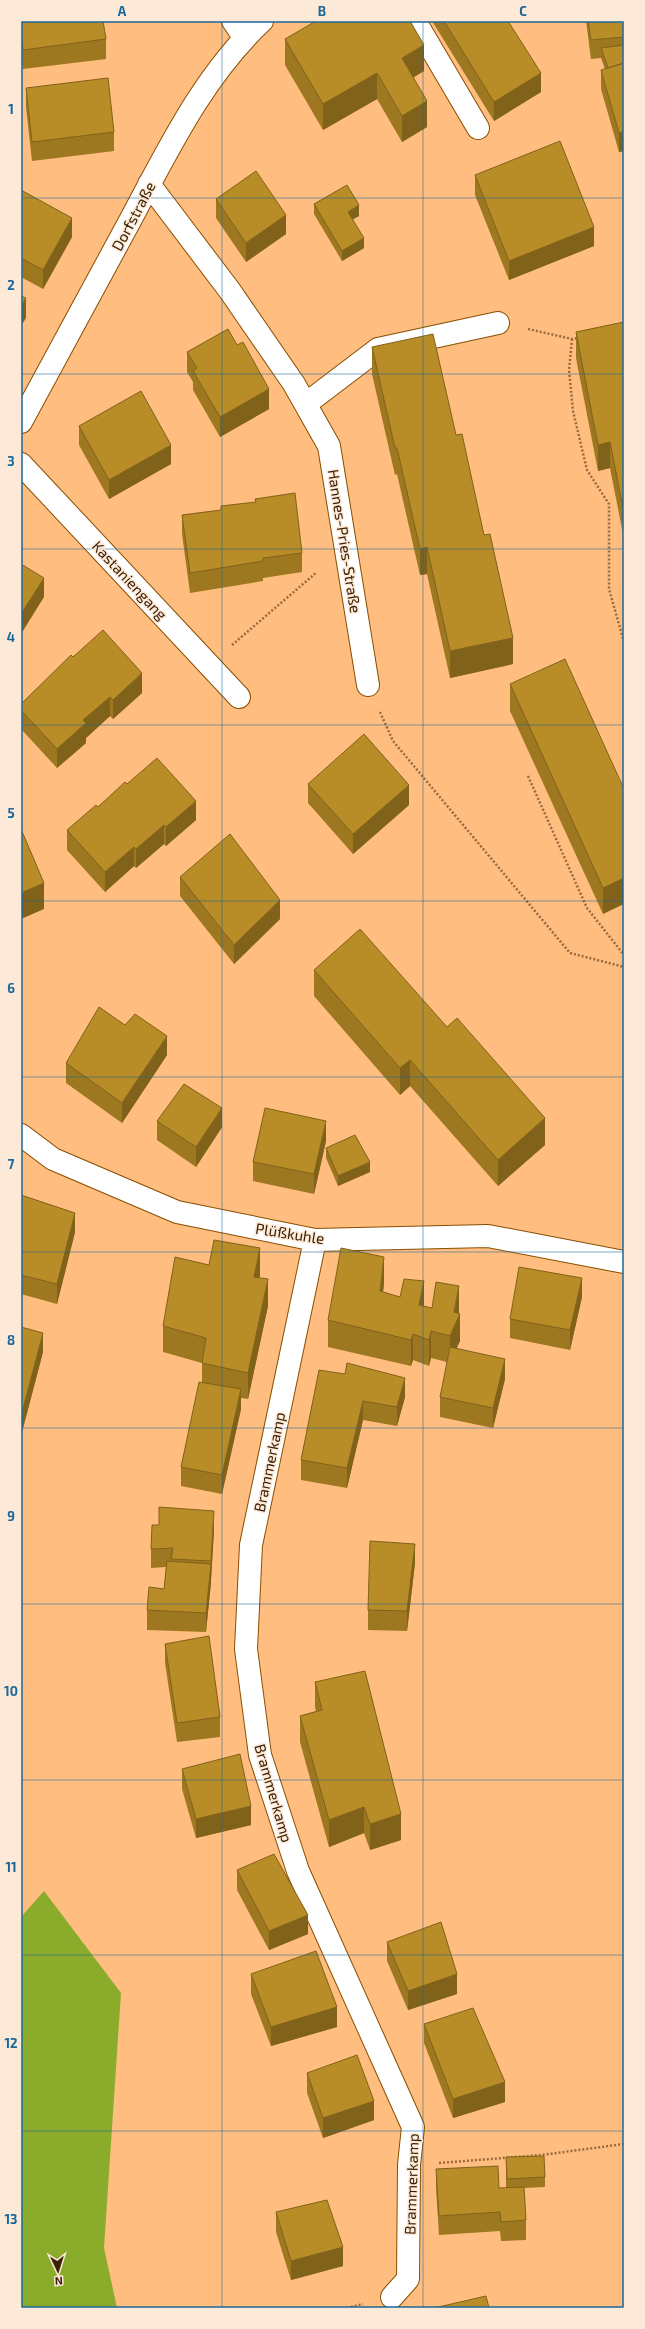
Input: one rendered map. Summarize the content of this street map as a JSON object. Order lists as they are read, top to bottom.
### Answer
{
  "streets": {
    "street": [
      "Dorfstraße",
      "Hannes-Pries-Straße",
      "Kastaniengang",
      "Plüßkuhle",
      "Brammerkamp"
    ]
  },
  "crossings": [
    ["Dorfstraße", "Hannes-Pries-Straße"],
    ["Plüßkuhle", "Brammerkamp"]
  ],
  "north": "bottom",
  "grid": {
    "columns": ["A", "B", "C"],
    "rows": [
      "1",
      "2",
      "3",
      "4",
      "5",
      "6",
      "7",
      "8",
      "9",
      "10",
      "11",
      "12",
      "13"
    ]
  }
}
